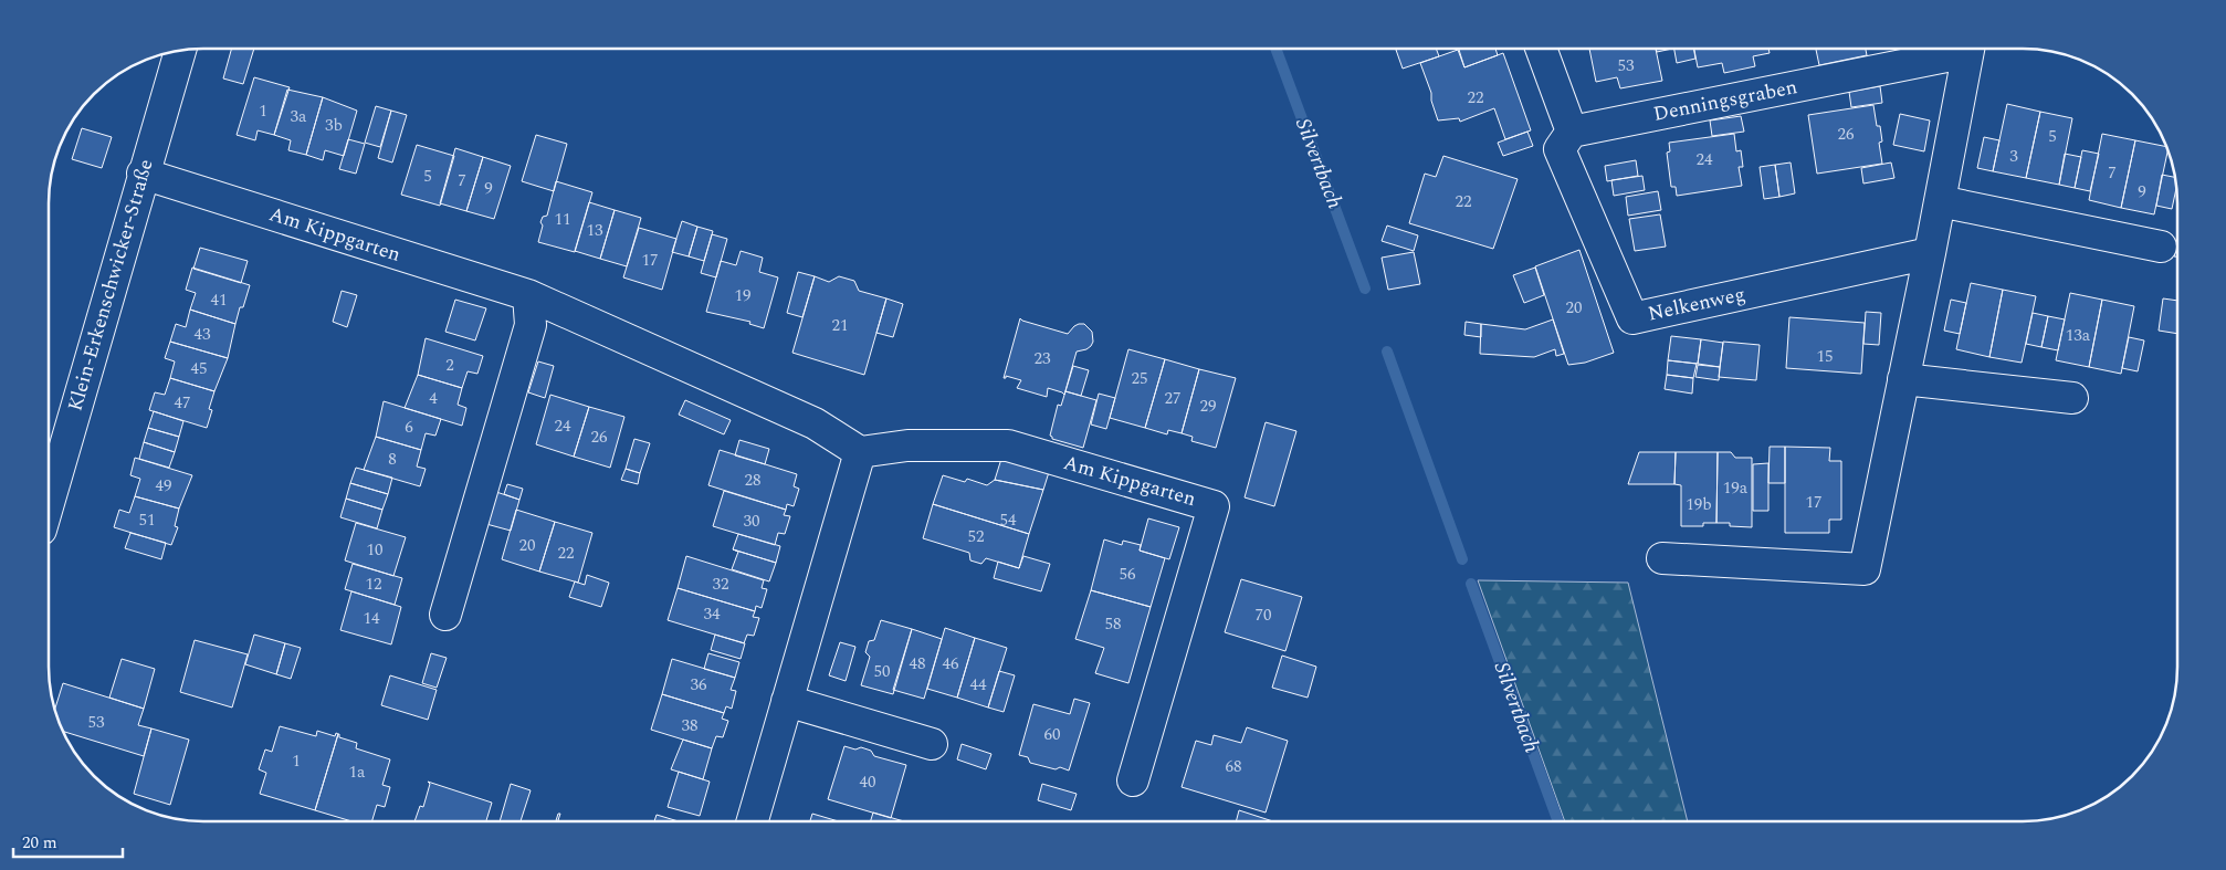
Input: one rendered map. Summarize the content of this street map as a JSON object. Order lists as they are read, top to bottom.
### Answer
{
  "streets": {
    "street": [
      "Denningsgraben",
      "Am Kippgarten",
      "Klein-Erkenschwicker-Straße",
      "Nelkenweg"
    ]
  },
  "crossings": [
    ["Denningsgraben", "Nelkenweg"],
    ["Am Kippgarten", "Klein-Erkenschwicker-Straße"]
  ],
  "water": ["Silvertbach"],
  "house_numbers": [
    "53",
    "22",
    "1",
    "3a",
    "3b",
    "26",
    "5",
    "3",
    "24",
    "7",
    "5",
    "7",
    "9",
    "9",
    "22",
    "11",
    "13",
    "17",
    "19",
    "41",
    "20",
    "21",
    "43",
    "13a",
    "15",
    "23",
    "2",
    "45",
    "25",
    "4",
    "27",
    "47",
    "29",
    "24",
    "6",
    "26",
    "8",
    "28",
    "49",
    "19a",
    "17",
    "19b",
    "51",
    "54",
    "30",
    "52",
    "20",
    "10",
    "22",
    "56",
    "12",
    "32",
    "34",
    "70",
    "14",
    "58",
    "48",
    "46",
    "50",
    "36",
    "44",
    "53",
    "38",
    "60",
    "1",
    "68",
    "1a",
    "40"
  ],
  "scale_bar": "20 m"
}
